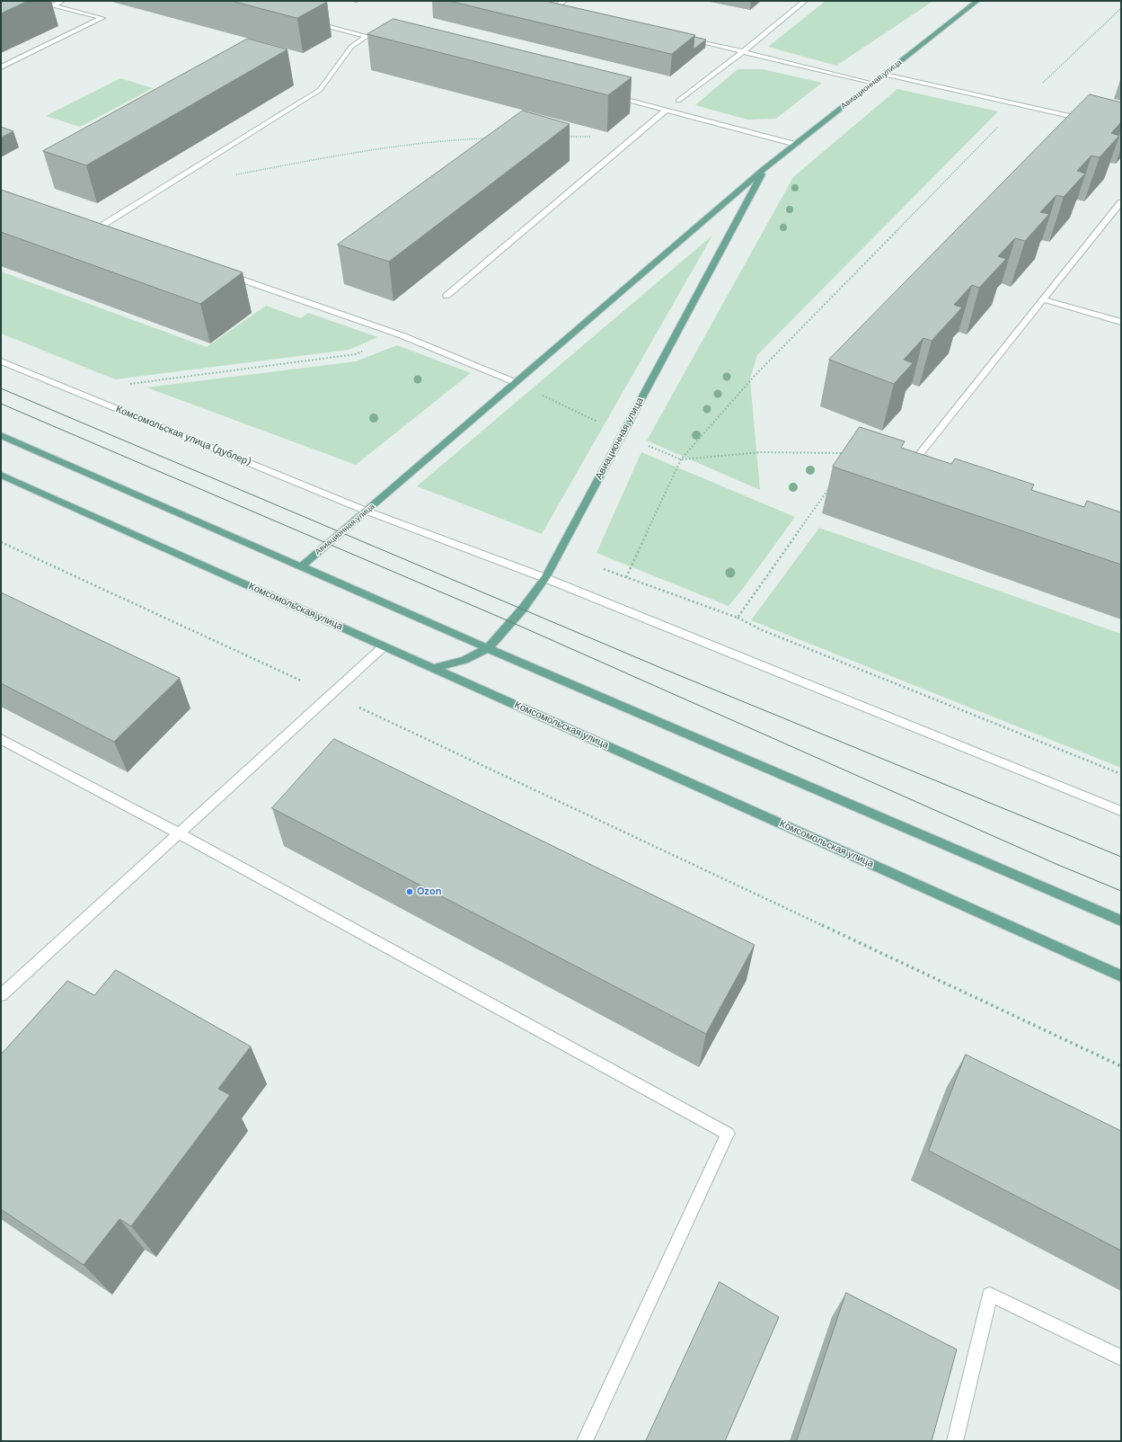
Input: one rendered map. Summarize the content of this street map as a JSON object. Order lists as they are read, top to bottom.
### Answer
{
  "streets": {
    "main road": ["Авиационная улица", "Комсомольская улица"],
    "street": ["Комсомольская улица (дублер)"]
  },
  "crossings": [
    ["Авиационная улица", "Комсомольская улица (дублер)"],
    ["Авиационная улица", "Комсомольская улица"]
  ],
  "places": ["Ozon"]
}
